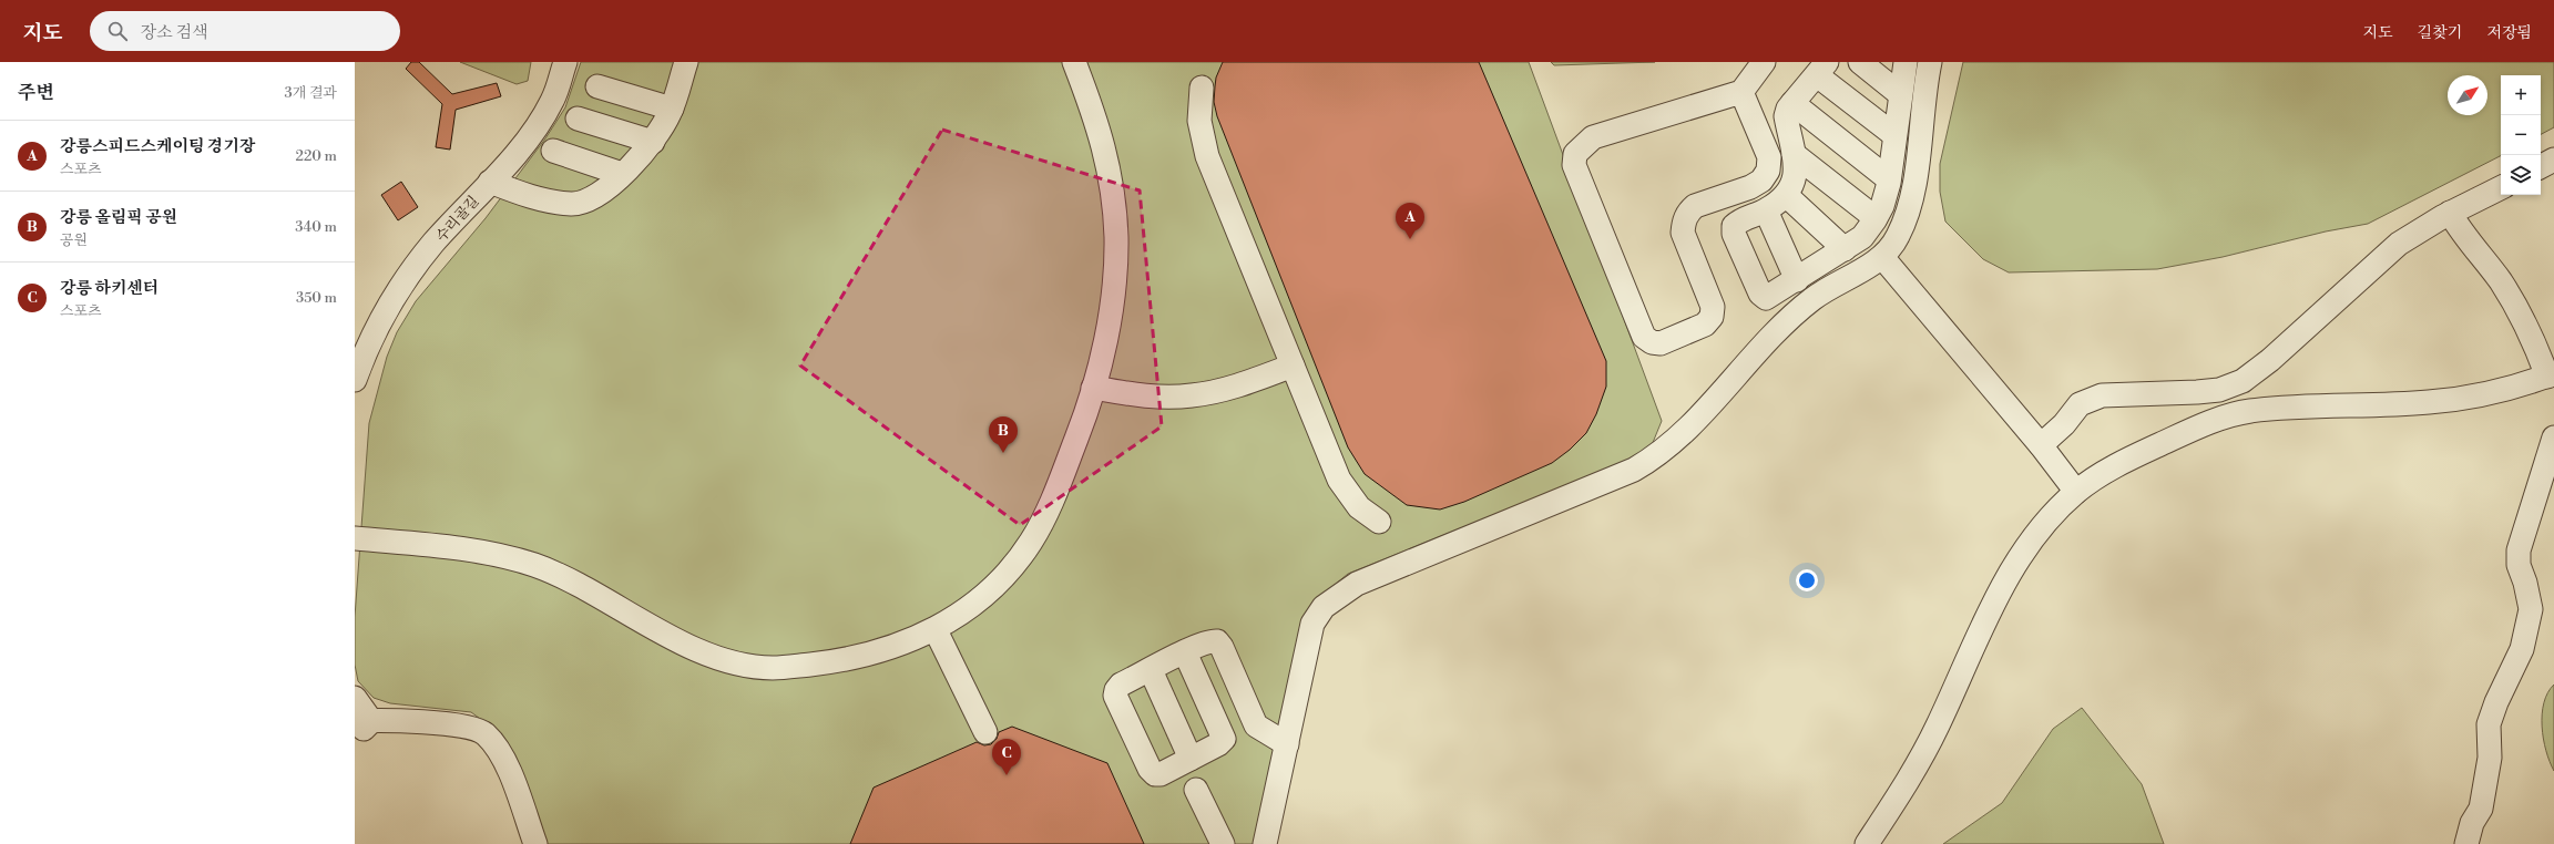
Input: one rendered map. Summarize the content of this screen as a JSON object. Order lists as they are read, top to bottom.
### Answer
{
  "streets": {
    "street": ["수리골길"]
  },
  "north": "top right",
  "page": {
    "header": "지도",
    "search": "장소 검색",
    "nav": ["지도", "길찾기", "저장됨"],
    "heading": ["주변", "3개 결과"],
    "map_buttons": ["+", "−"],
    "list": [
      {
        "mark": "A",
        "name": "강릉스피드스케이팅 경기장",
        "note": "스포츠",
        "value": "220 m"
      },
      {
        "mark": "B",
        "name": "강릉 올림픽 공원",
        "note": "공원",
        "value": "340 m"
      },
      {
        "mark": "C",
        "name": "강릉 하키센터",
        "note": "스포츠",
        "value": "350 m"
      }
    ],
    "pins": ["A", "B", "C"]
  }
}
